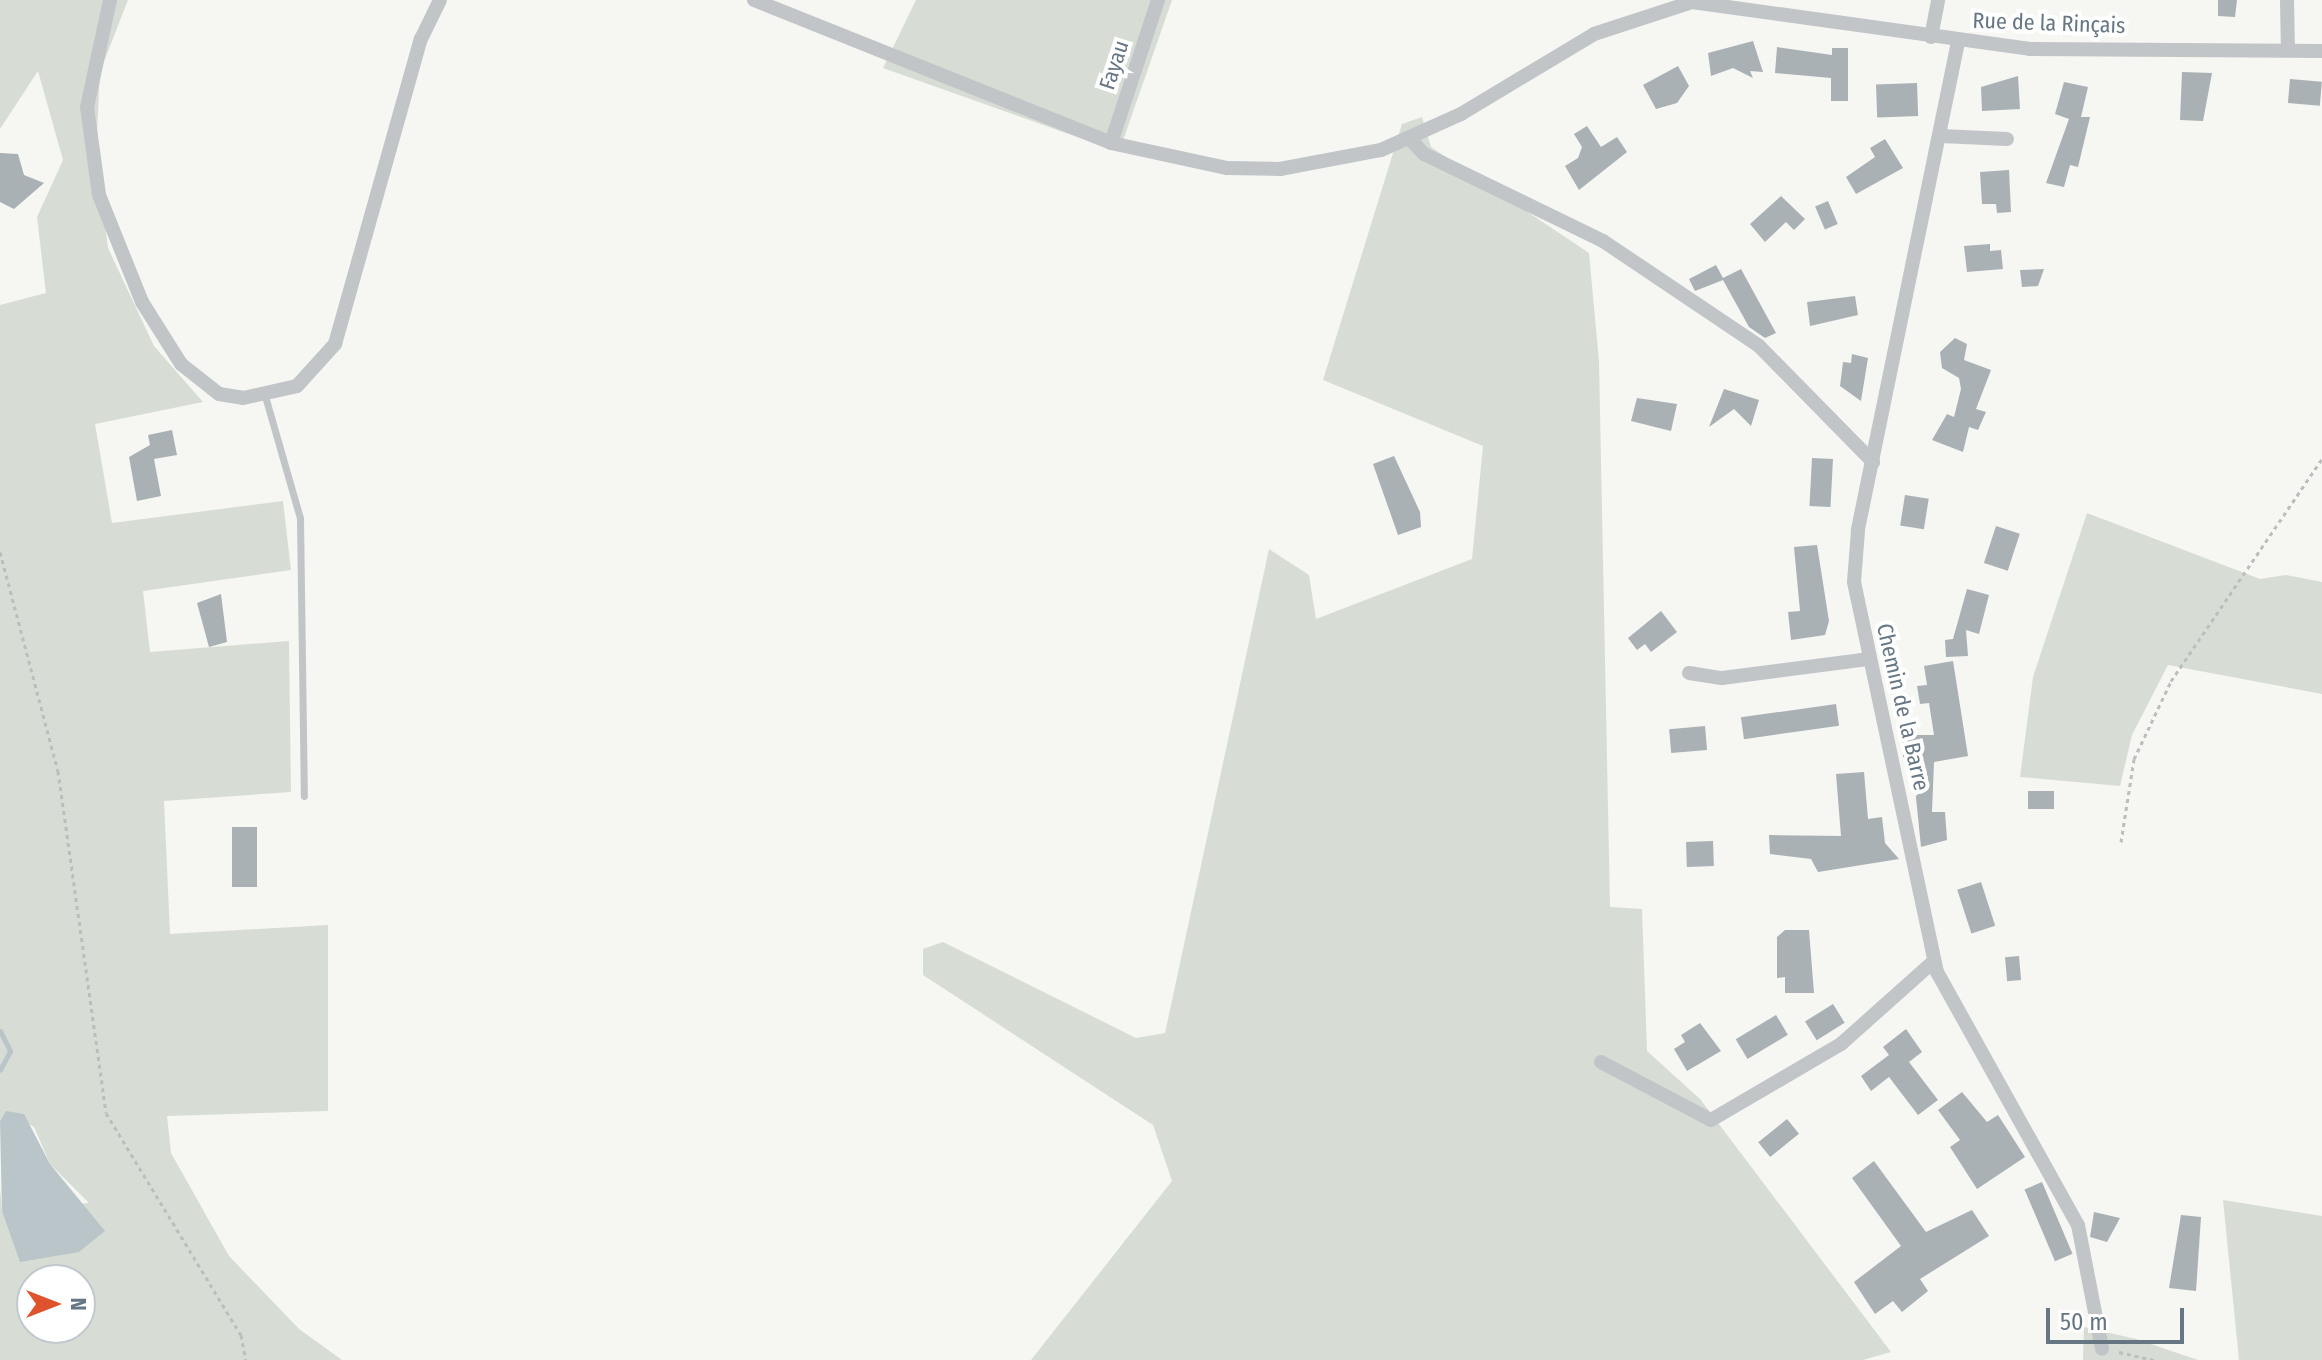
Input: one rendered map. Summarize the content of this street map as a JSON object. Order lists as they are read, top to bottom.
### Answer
{
  "streets": {
    "street": ["Rue de la Rinçais", "Fayau", "Chemin de la Barre"]
  },
  "crossings": [
    ["Rue de la Rinçais", "Fayau"],
    ["Rue de la Rinçais", "Chemin de la Barre"]
  ],
  "scale_bar": "50 m",
  "north": "right"
}
